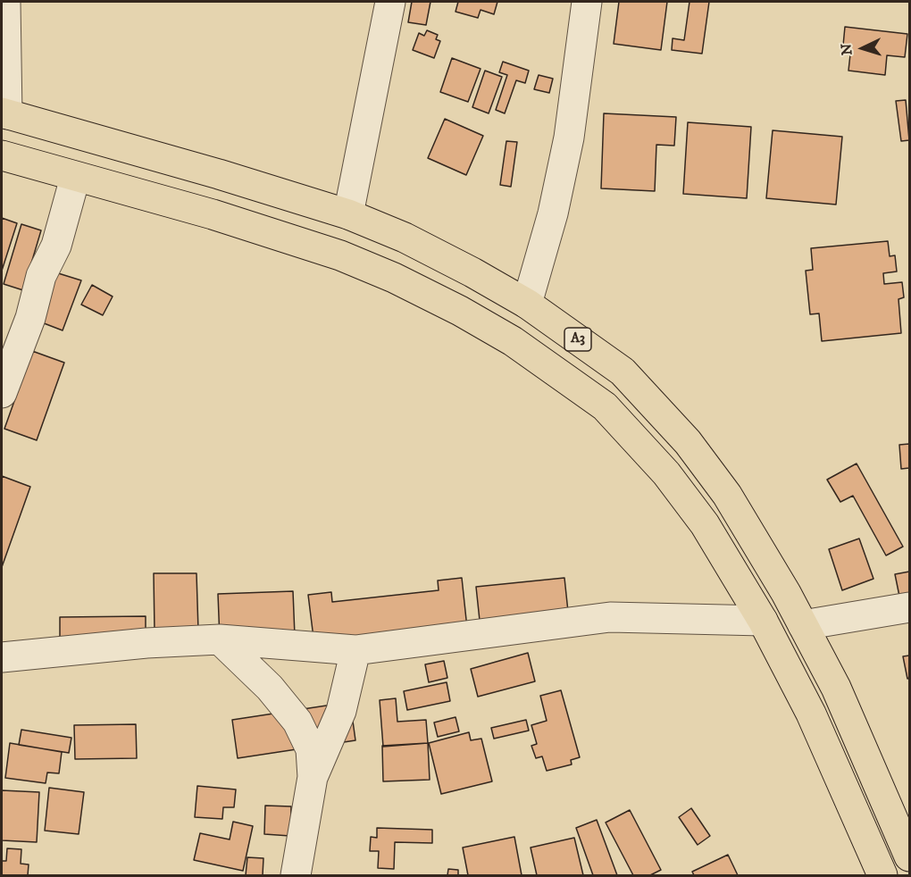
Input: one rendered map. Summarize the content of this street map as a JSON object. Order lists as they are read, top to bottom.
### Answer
{
  "streets": {
    "highway": ["A3"]
  },
  "north": "left"
}
